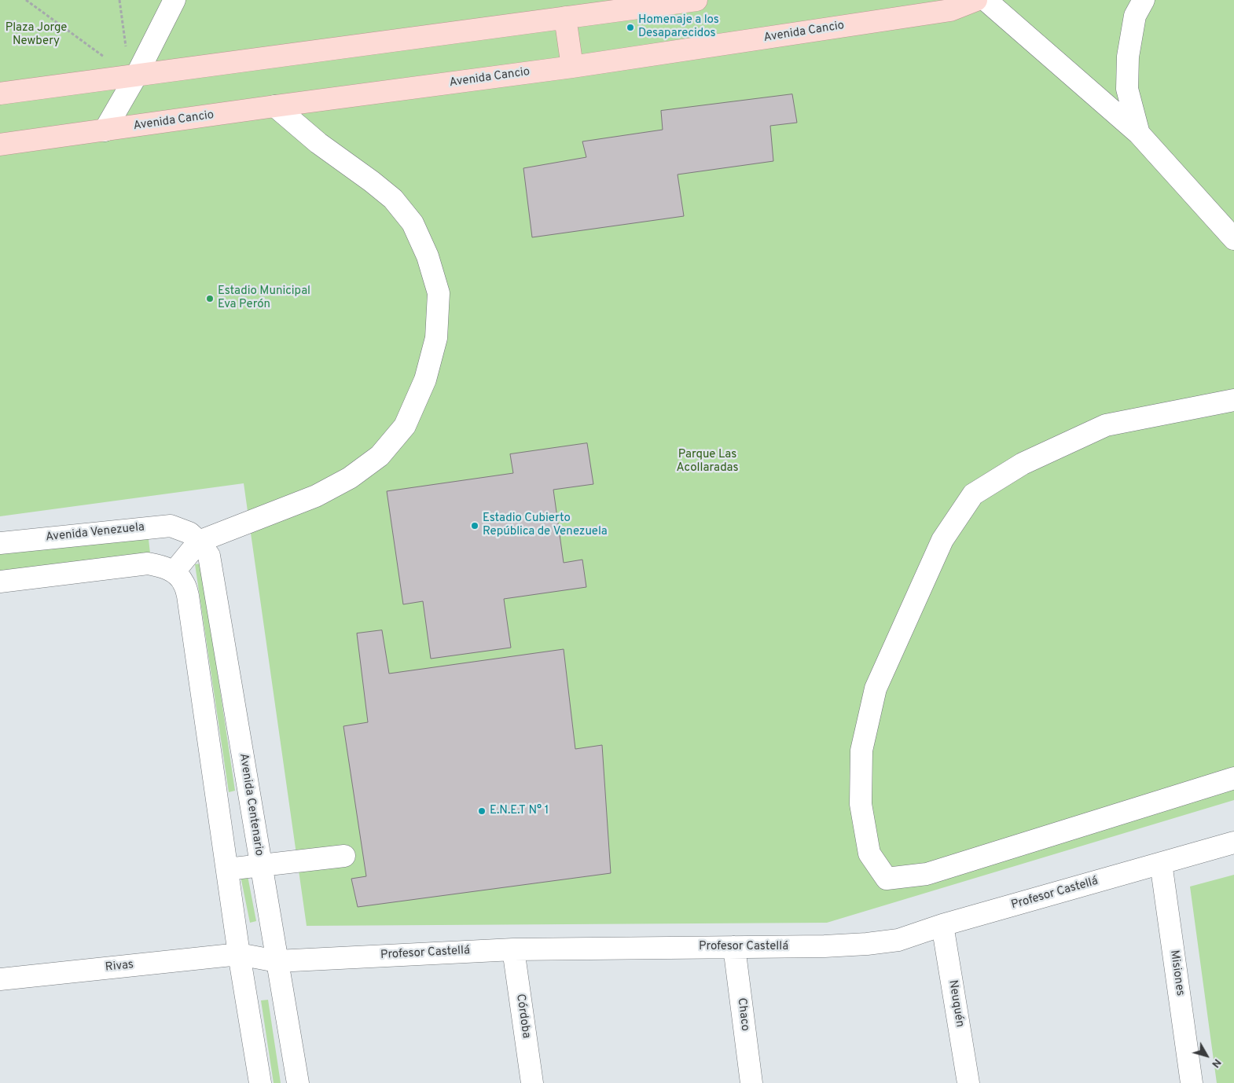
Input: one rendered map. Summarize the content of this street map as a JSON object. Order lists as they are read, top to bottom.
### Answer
{
  "streets": {
    "main road": ["Avenida Cancio"],
    "street": [
      "Avenida Venezuela",
      "Avenida Centenario",
      "Profesor Castellá",
      "Rivas",
      "Misiones",
      "Neuquén",
      "Chaco",
      "Córdoba"
    ]
  },
  "crossings": [
    ["Avenida Venezuela", "Avenida Centenario"],
    ["Avenida Centenario", "Profesor Castellá"],
    ["Avenida Centenario", "Rivas"],
    ["Profesor Castellá", "Rivas"],
    ["Profesor Castellá", "Misiones"],
    ["Profesor Castellá", "Neuquén"],
    ["Profesor Castellá", "Chaco"],
    ["Profesor Castellá", "Córdoba"]
  ],
  "parks": ["Plaza Jorge Newbery", "Parque Las Acollaradas"],
  "places": [
    "Homenaje a los Desaparecidos",
    "Estadio Municipal Eva Perón",
    "Estadio Cubierto República de Venezuela",
    "E.N.E.T N° 1"
  ],
  "north": "bottom right"
}
